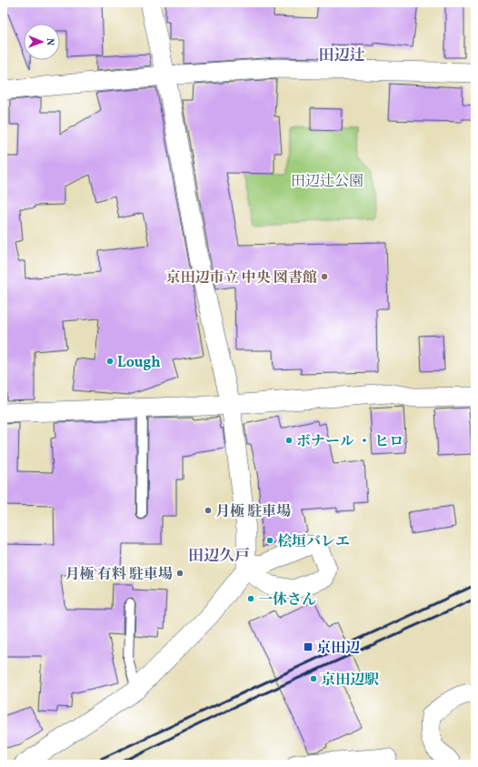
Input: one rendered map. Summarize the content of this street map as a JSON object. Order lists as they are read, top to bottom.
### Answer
{
  "districts": ["田辺辻", "田辺久戸"],
  "parks": ["田辺辻公園"],
  "places": {
    "other": [
      "京田辺市立 中央 図書館",
      "Lough",
      "ボナール ・ ヒロ",
      "月極 駐車場",
      "桧垣バレエ",
      "月極 有料 駐車場",
      "一休さん",
      "京田辺駅"
    ],
    "transit": ["京田辺"]
  },
  "north": "right"
}
